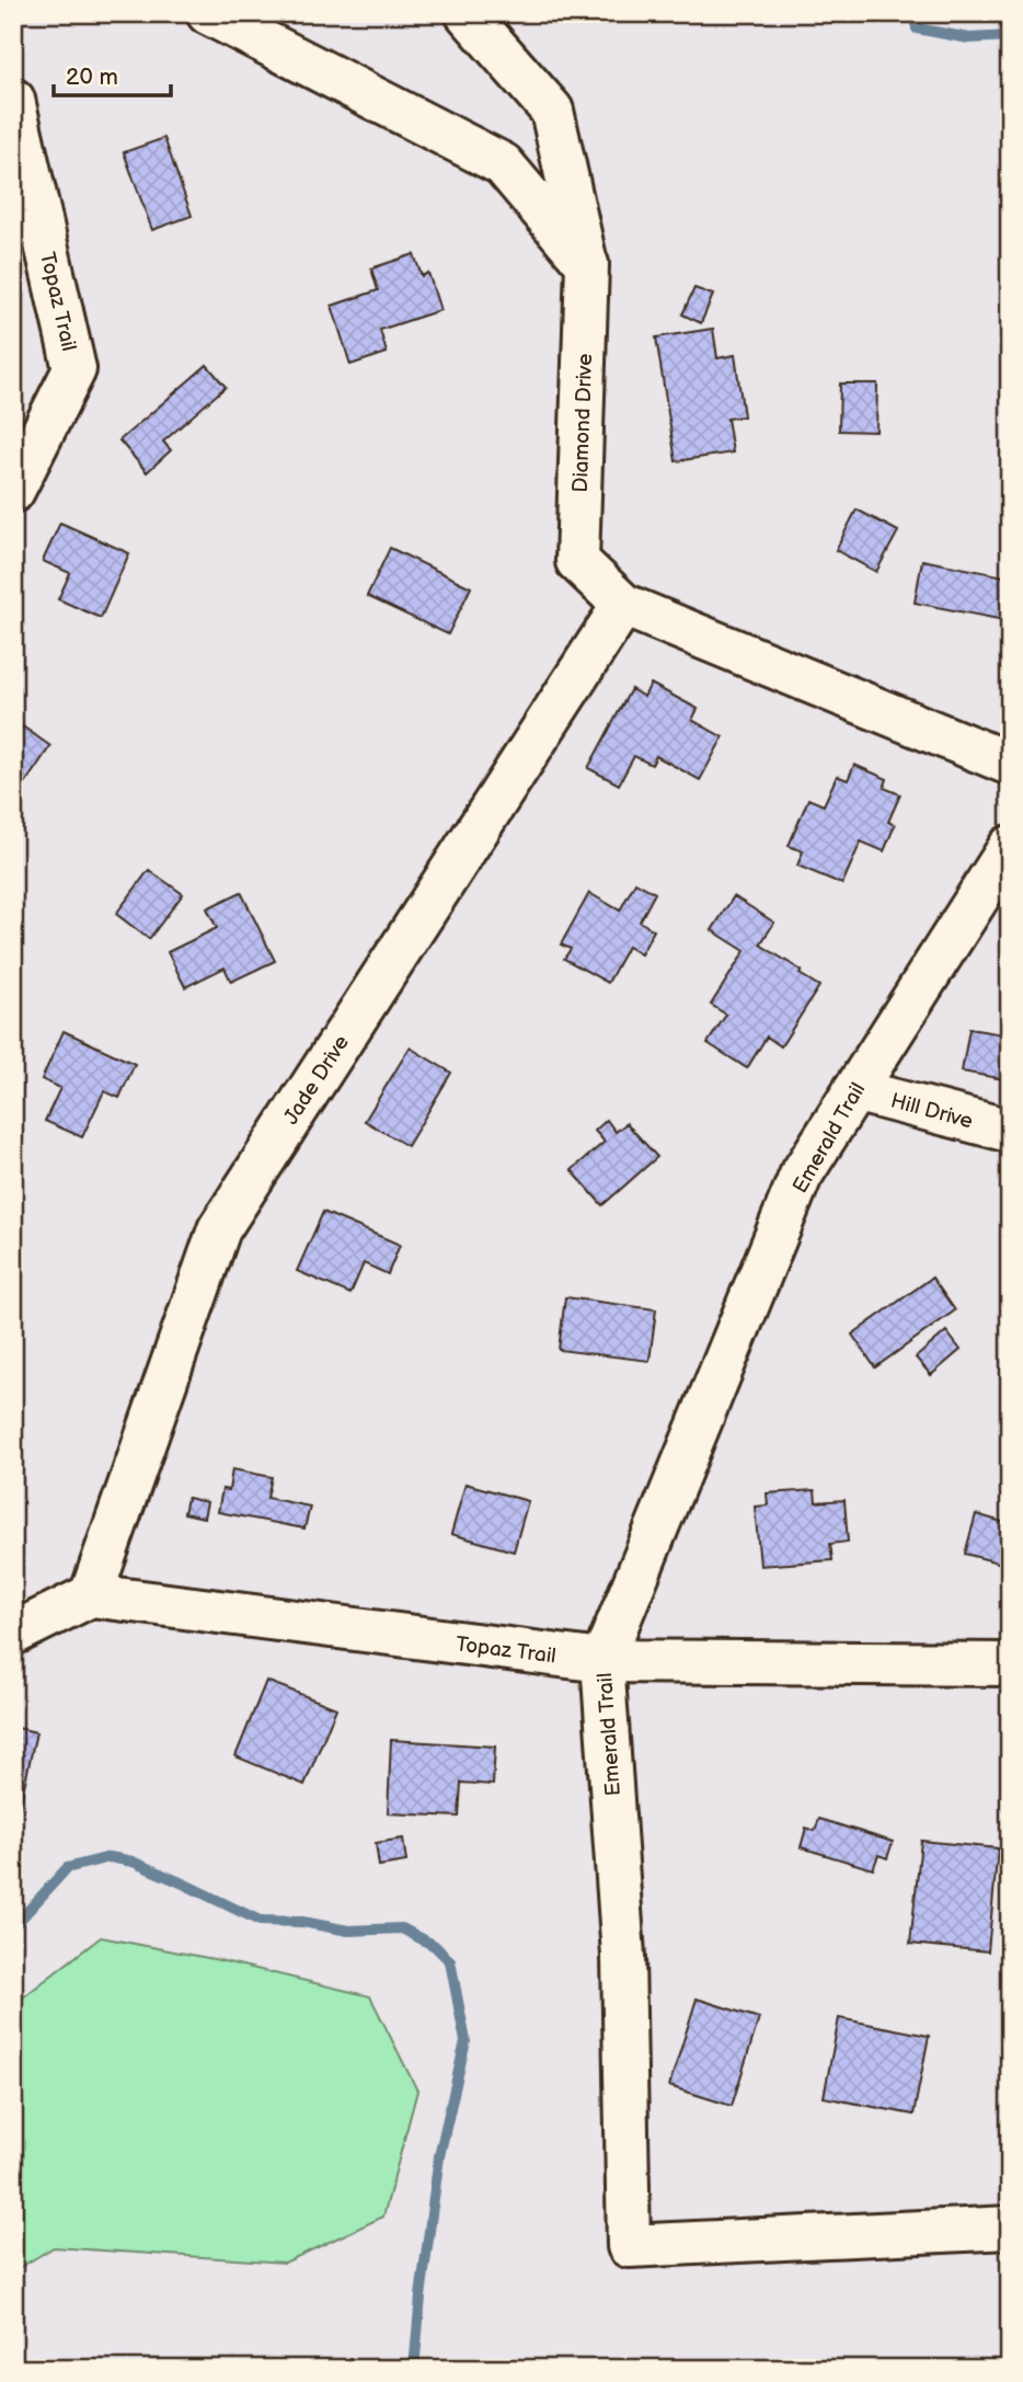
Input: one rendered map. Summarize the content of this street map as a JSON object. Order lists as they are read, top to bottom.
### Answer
{
  "streets": {
    "street": [
      "Topaz Trail",
      "Diamond Drive",
      "Jade Drive",
      "Hill Drive",
      "Emerald Trail"
    ]
  },
  "crossings": [
    ["Topaz Trail", "Jade Drive"],
    ["Topaz Trail", "Emerald Trail"],
    ["Diamond Drive", "Jade Drive"],
    ["Hill Drive", "Emerald Trail"]
  ],
  "scale_bar": "20 m"
}
